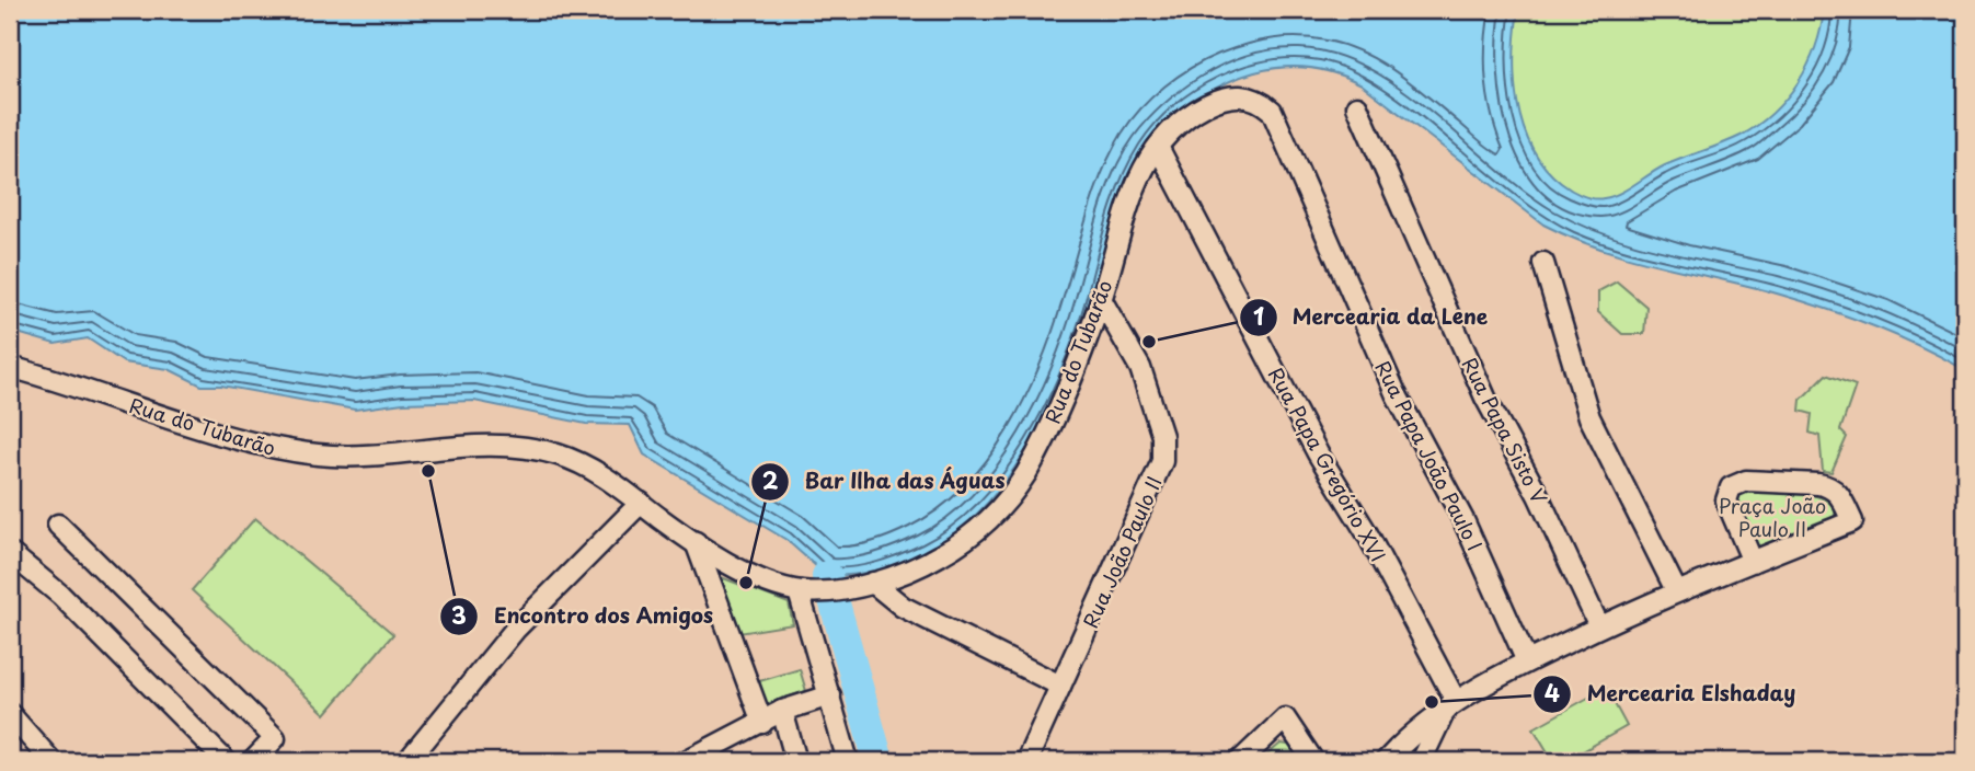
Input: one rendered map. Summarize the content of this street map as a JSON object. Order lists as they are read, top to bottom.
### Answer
{
  "streets": {
    "street": [
      "Rua do Tubarão",
      "Rua Papa Sisto V",
      "Rua Papa João Paulo I",
      "Rua Papa Gregório XVI",
      "Rua João Paulo II"
    ]
  },
  "crossings": [
    ["Rua do Tubarão", "Rua Papa João Paulo I"],
    ["Rua do Tubarão", "Rua Papa Gregório XVI"],
    ["Rua do Tubarão", "Rua João Paulo II"]
  ],
  "parks": ["Praça João Paulo II"],
  "places": [
    "Mercearia da Lene",
    "Encontro dos Amigos",
    "Bar Ilha das Águas",
    "Mercearia Elshaday"
  ]
}
